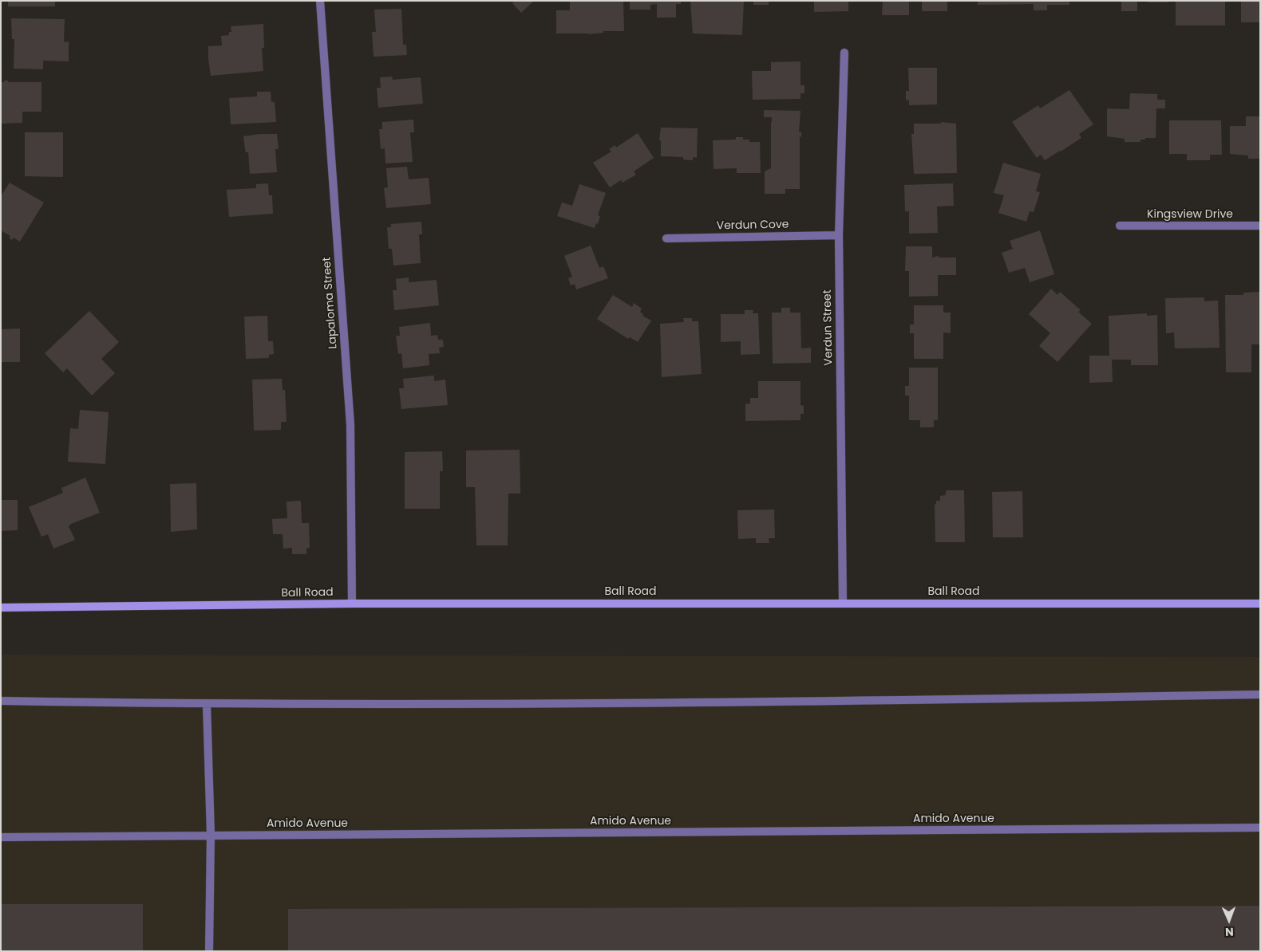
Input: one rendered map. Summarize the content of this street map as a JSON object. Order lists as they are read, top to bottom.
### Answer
{
  "streets": {
    "main road": ["Ball Road"],
    "street": [
      "Kingsview Drive",
      "Verdun Cove",
      "Lapaloma Street",
      "Verdun Street",
      "Amido Avenue"
    ]
  },
  "crossings": [
    ["Verdun Cove", "Verdun Street"],
    ["Lapaloma Street", "Ball Road"],
    ["Verdun Street", "Ball Road"]
  ],
  "north": "bottom"
}
